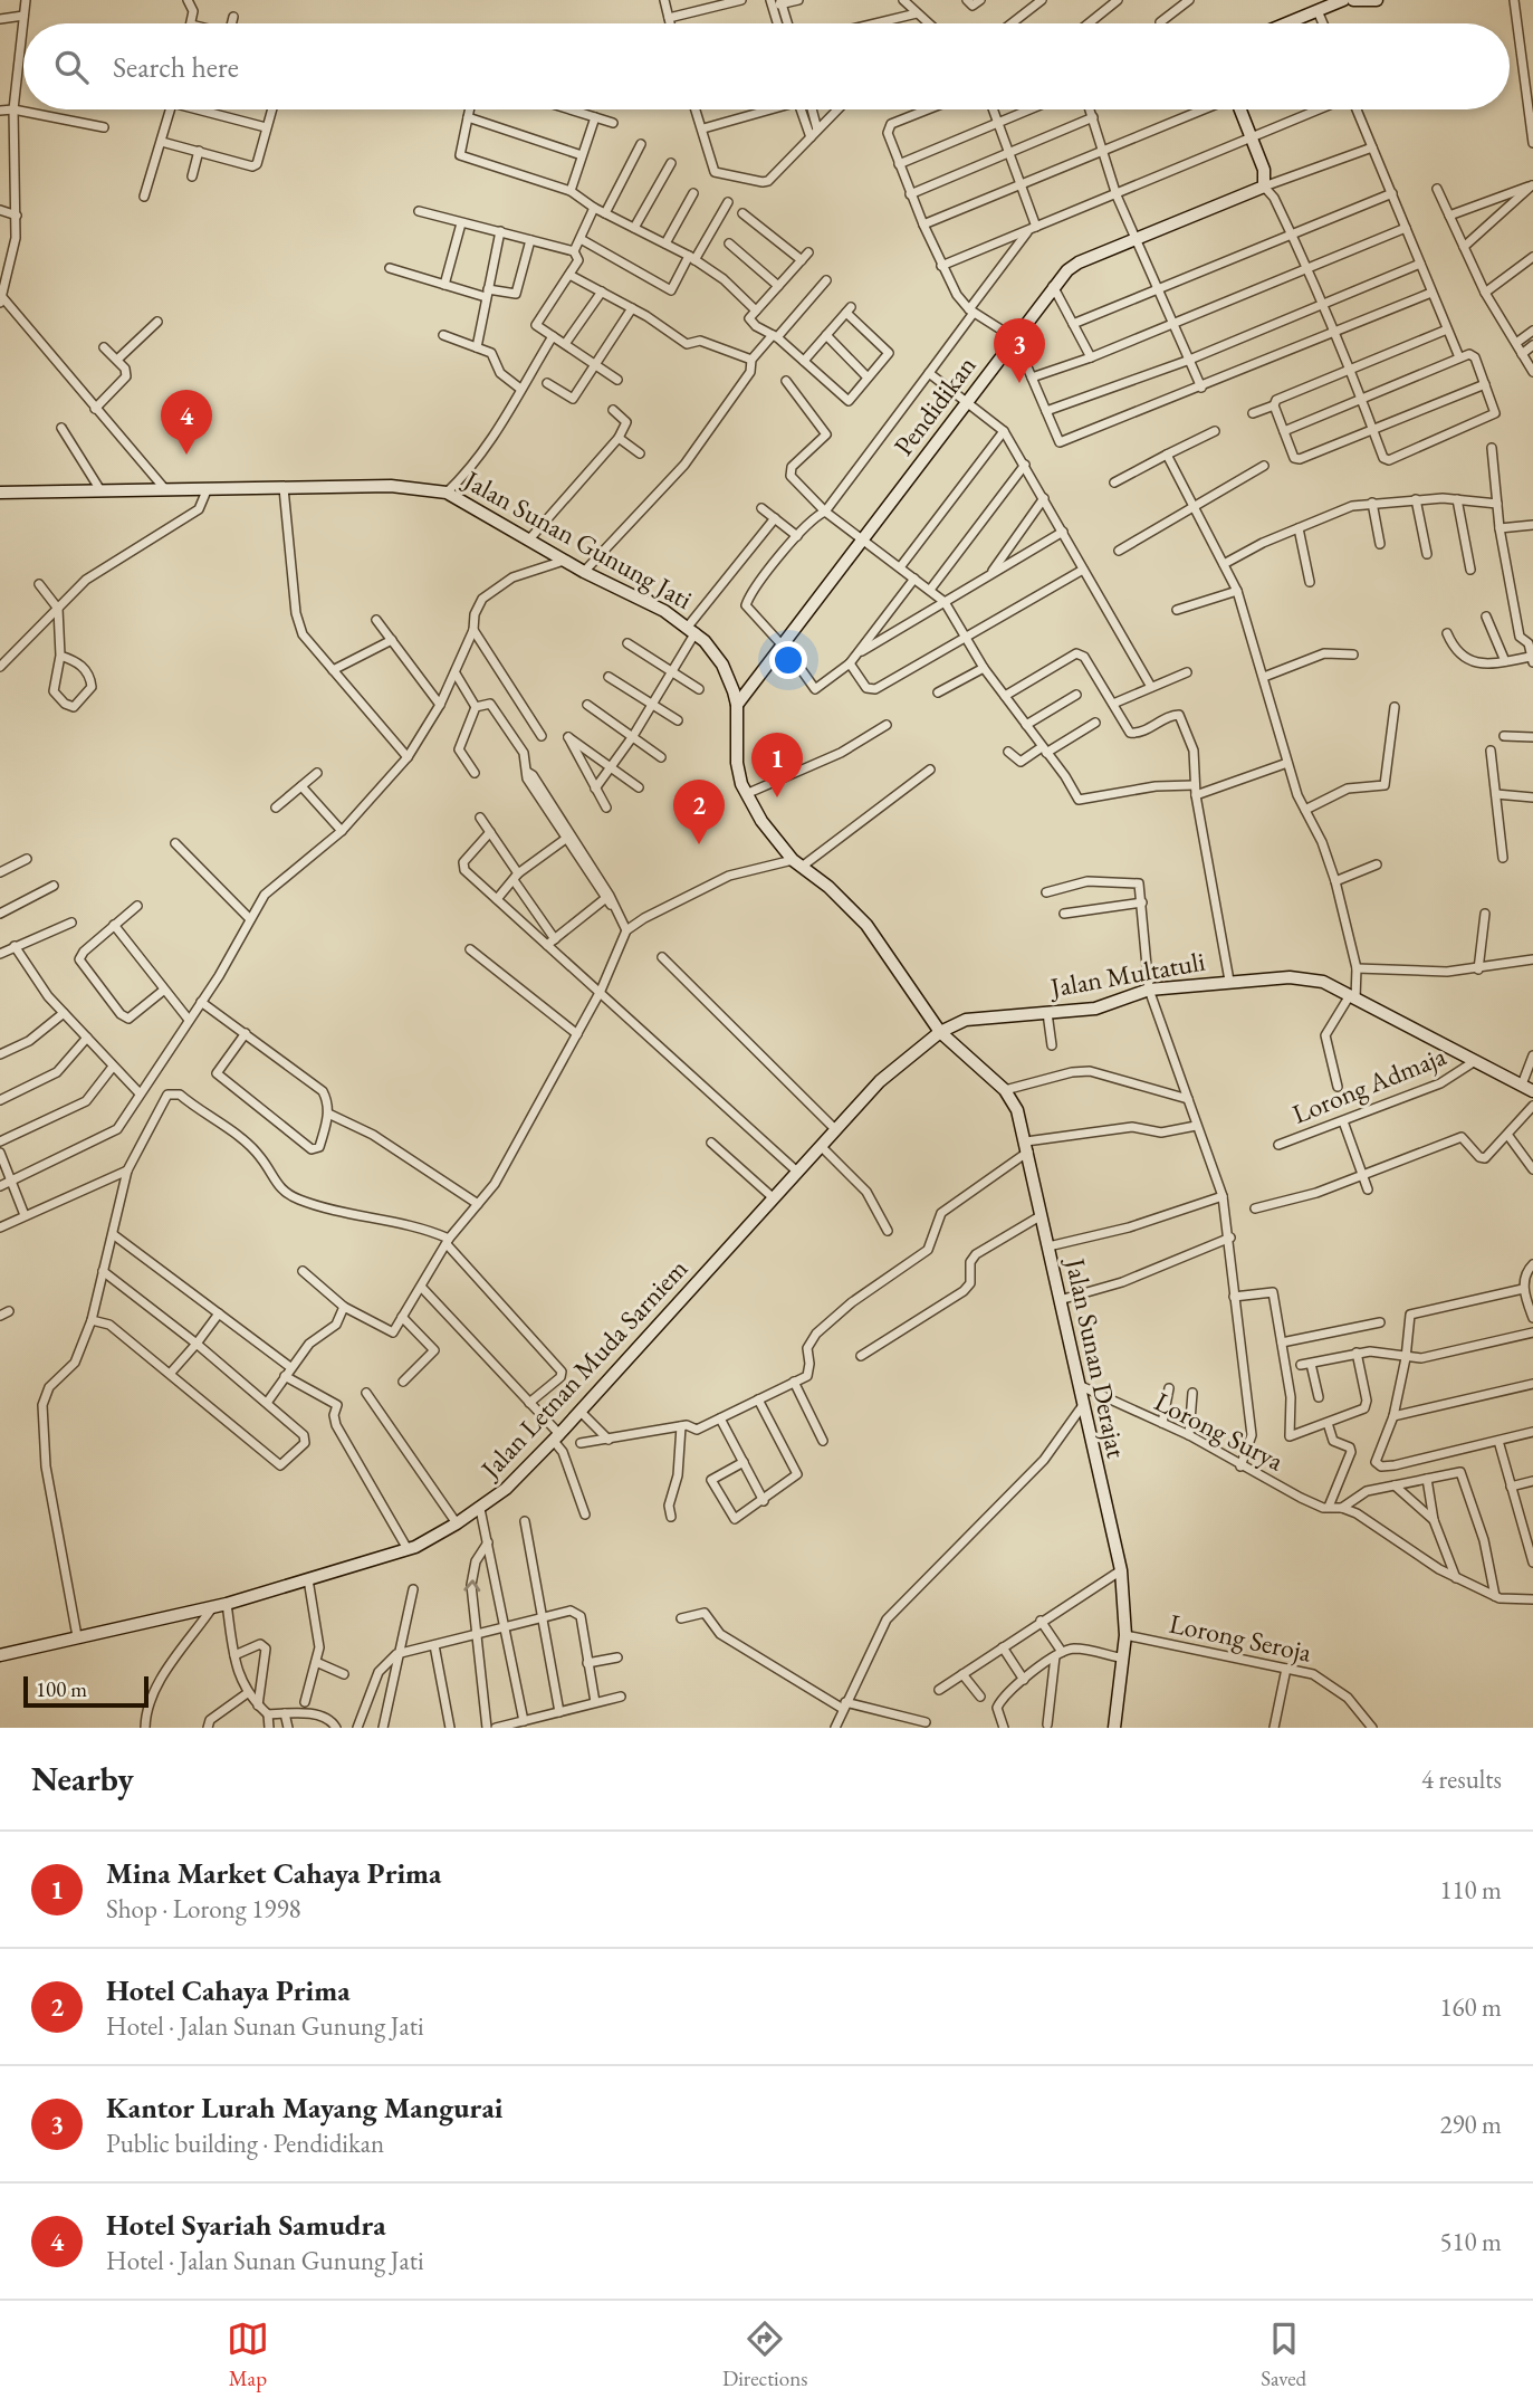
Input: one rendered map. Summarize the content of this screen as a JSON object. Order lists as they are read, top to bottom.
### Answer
{
  "streets": {
    "street": [
      "Pendidikan",
      "Jalan Sunan Gunung Jati",
      "Jalan Multatuli",
      "Lorong Admaja",
      "Jalan Sunan Derajat",
      "Jalan Letnan Muda Sarniem",
      "Lorong Surya",
      "Lorong Seroja"
    ]
  },
  "crossings": [
    ["Pendidikan", "Jalan Sunan Gunung Jati"],
    ["Jalan Sunan Gunung Jati", "Jalan Multatuli"],
    ["Jalan Sunan Gunung Jati", "Jalan Sunan Derajat"],
    ["Jalan Sunan Gunung Jati", "Jalan Letnan Muda Sarniem"],
    ["Jalan Multatuli", "Lorong Admaja"],
    ["Jalan Multatuli", "Jalan Sunan Derajat"],
    ["Jalan Multatuli", "Jalan Letnan Muda Sarniem"],
    ["Jalan Sunan Derajat", "Jalan Letnan Muda Sarniem"],
    ["Jalan Sunan Derajat", "Lorong Surya"],
    ["Jalan Sunan Derajat", "Lorong Seroja"]
  ],
  "scale_bar": "100 m",
  "page": {
    "search": "Search here",
    "pins": [
      "3",
      "4",
      "1",
      "2"
    ],
    "scale": "100 m",
    "heading": ["Nearby", "4 results"],
    "list": [
      {
        "mark": "1",
        "name": "Mina Market Cahaya Prima",
        "note": "Shop · Lorong 1998",
        "value": "110 m"
      },
      {
        "mark": "2",
        "name": "Hotel Cahaya Prima",
        "note": "Hotel · Jalan Sunan Gunung Jati",
        "value": "160 m"
      },
      {
        "mark": "3",
        "name": "Kantor Lurah Mayang Mangurai",
        "note": "Public building · Pendidikan",
        "value": "290 m"
      },
      {
        "mark": "4",
        "name": "Hotel Syariah Samudra",
        "note": "Hotel · Jalan Sunan Gunung Jati",
        "value": "510 m"
      }
    ],
    "nav": ["Map", "Directions", "Saved"]
  }
}
